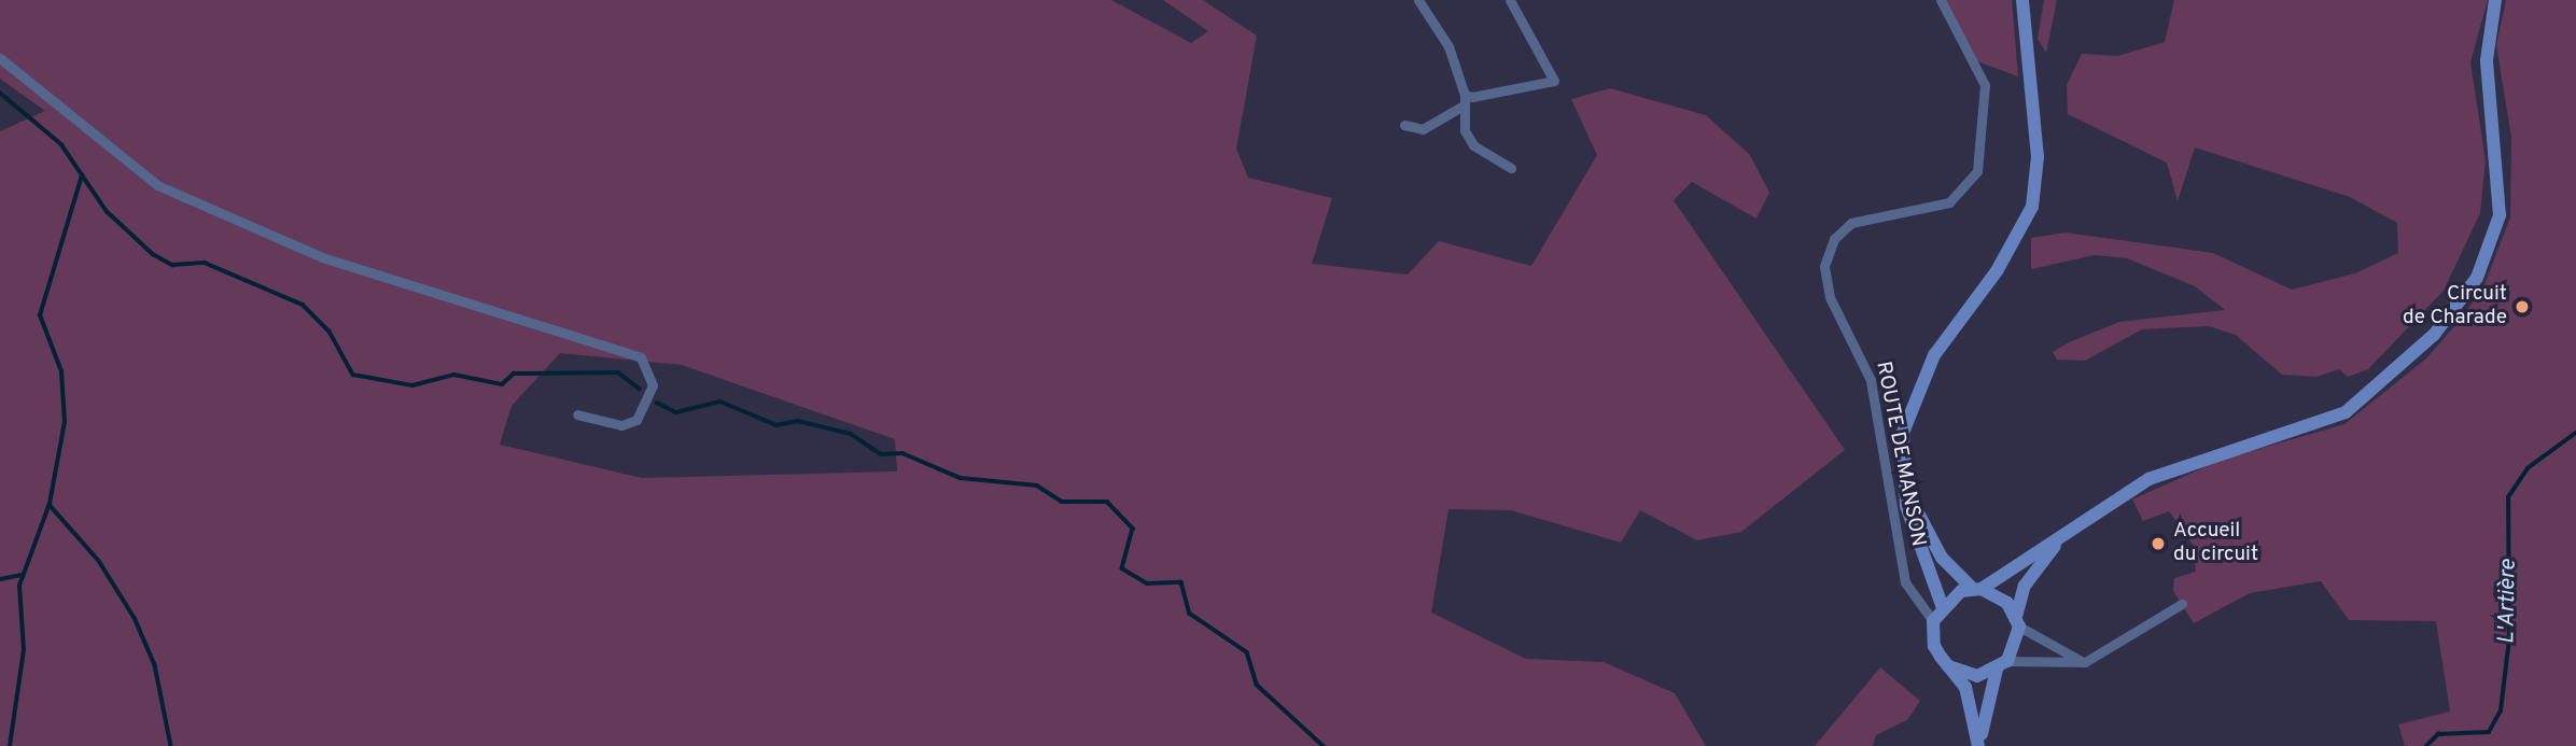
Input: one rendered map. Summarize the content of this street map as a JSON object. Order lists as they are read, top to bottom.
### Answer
{
  "streets": {
    "street": ["ROUTE DE MANSON"]
  },
  "water": ["L'Artière"],
  "places": ["Circuit de Charade", "Accueil du circuit"]
}
